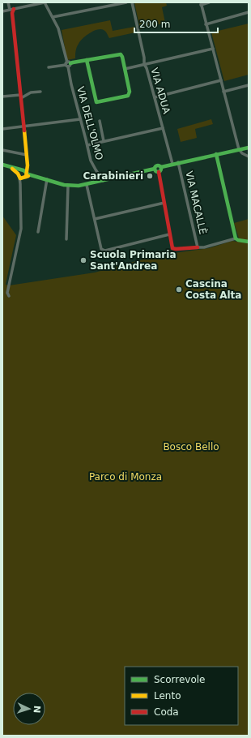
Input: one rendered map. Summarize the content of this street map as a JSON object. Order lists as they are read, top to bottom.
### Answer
{
  "streets": {
    "street": ["VIA ADUA", "VIA DELL'OLMO", "VIA MACALLÈ"]
  },
  "parks": ["Bosco Bello", "Parco di Monza"],
  "places": ["Carabinieri", "Scuola Primaria Sant'Andrea", "Cascina Costa Alta"],
  "legend": ["Scorrevole", "Lento", "Coda"],
  "scale_bar": "200 m",
  "north": "right"
}
